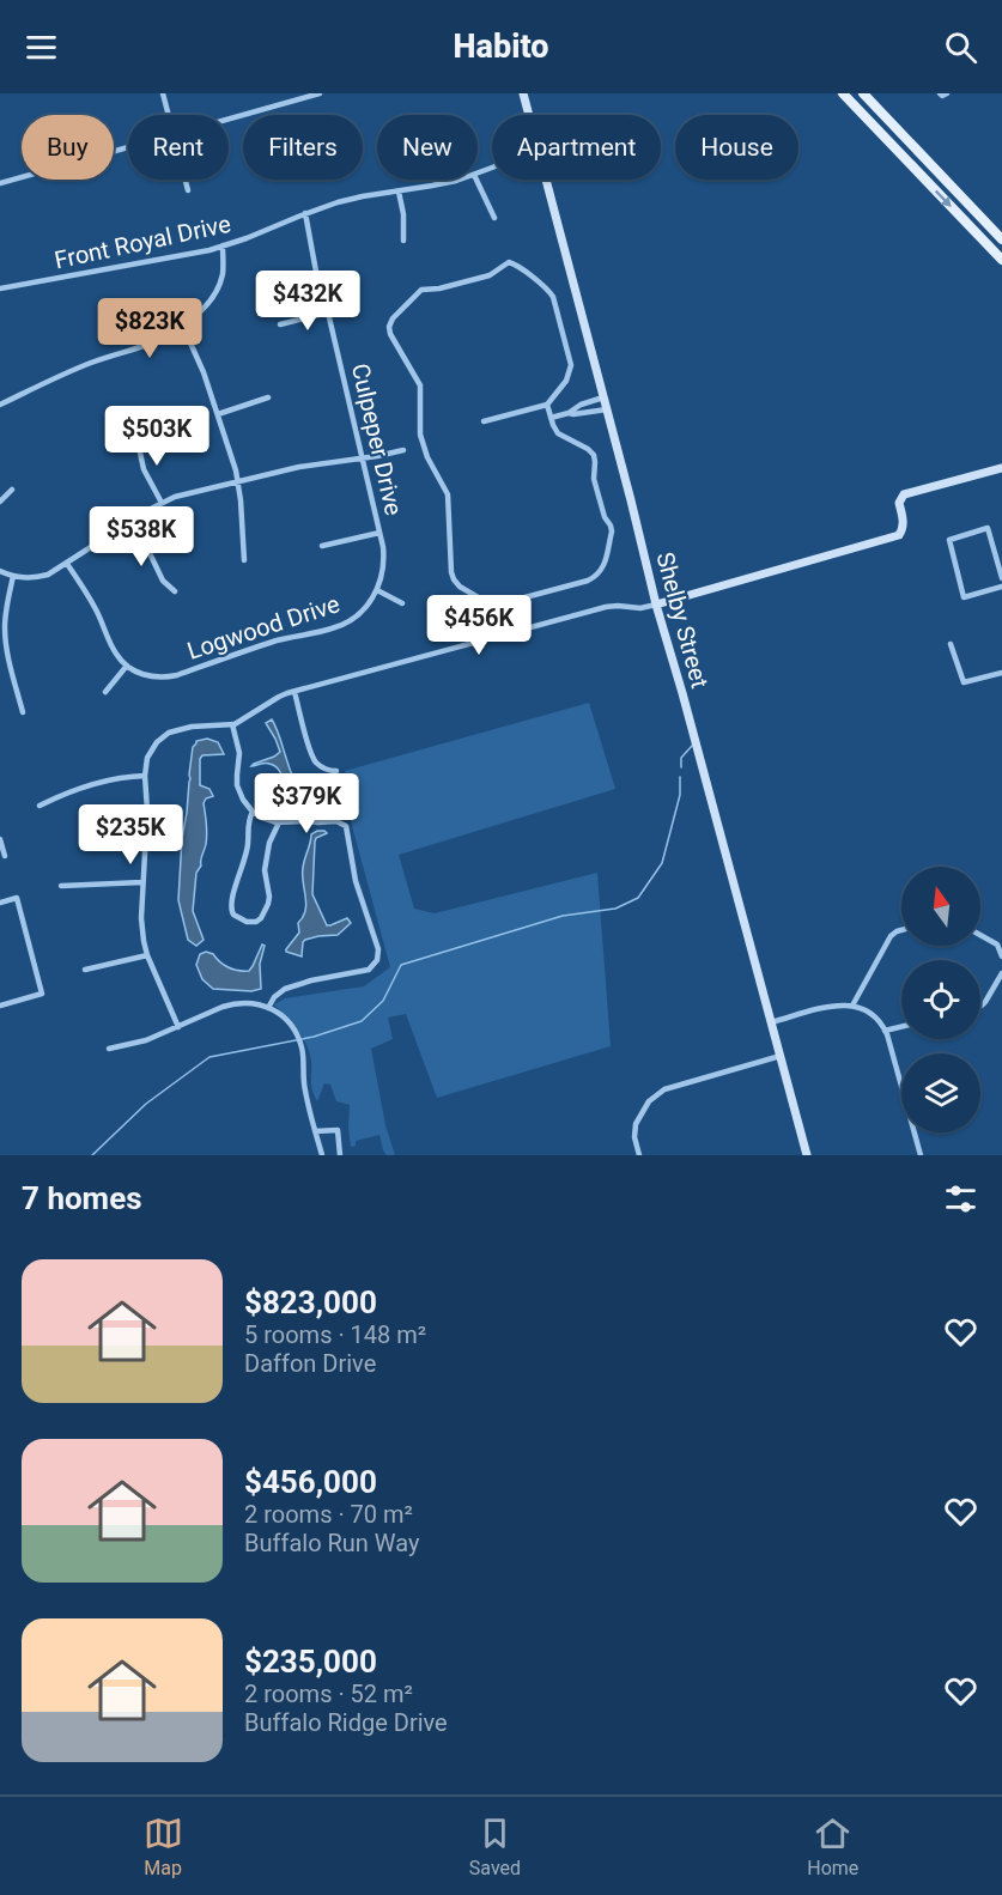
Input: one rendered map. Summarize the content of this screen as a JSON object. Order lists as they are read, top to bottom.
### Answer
{
  "streets": {
    "street": [
      "Front Royal Drive",
      "Culpeper Drive",
      "Shelby Street",
      "Logwood Drive"
    ]
  },
  "crossings": [
    ["Front Royal Drive", "Culpeper Drive"],
    ["Culpeper Drive", "Logwood Drive"]
  ],
  "north": "top",
  "page": {
    "header": "Habito",
    "chip": [
      "Buy",
      "Rent",
      "Filters",
      "New",
      "Apartment",
      "House"
    ],
    "price": [
      "$432K",
      "$823K",
      "$503K",
      "$538K",
      "$456K",
      "$379K",
      "$235K"
    ],
    "heading": "7 homes",
    "list": [
      {
        "name": "$823,000",
        "note": "5 rooms · 148 m² · Daffon Drive"
      },
      {
        "name": "$456,000",
        "note": "2 rooms · 70 m² · Buffalo Run Way"
      },
      {
        "name": "$235,000",
        "note": "2 rooms · 52 m² · Buffalo Ridge Drive"
      }
    ],
    "tabs": ["Map", "Saved", "Home"]
  }
}
